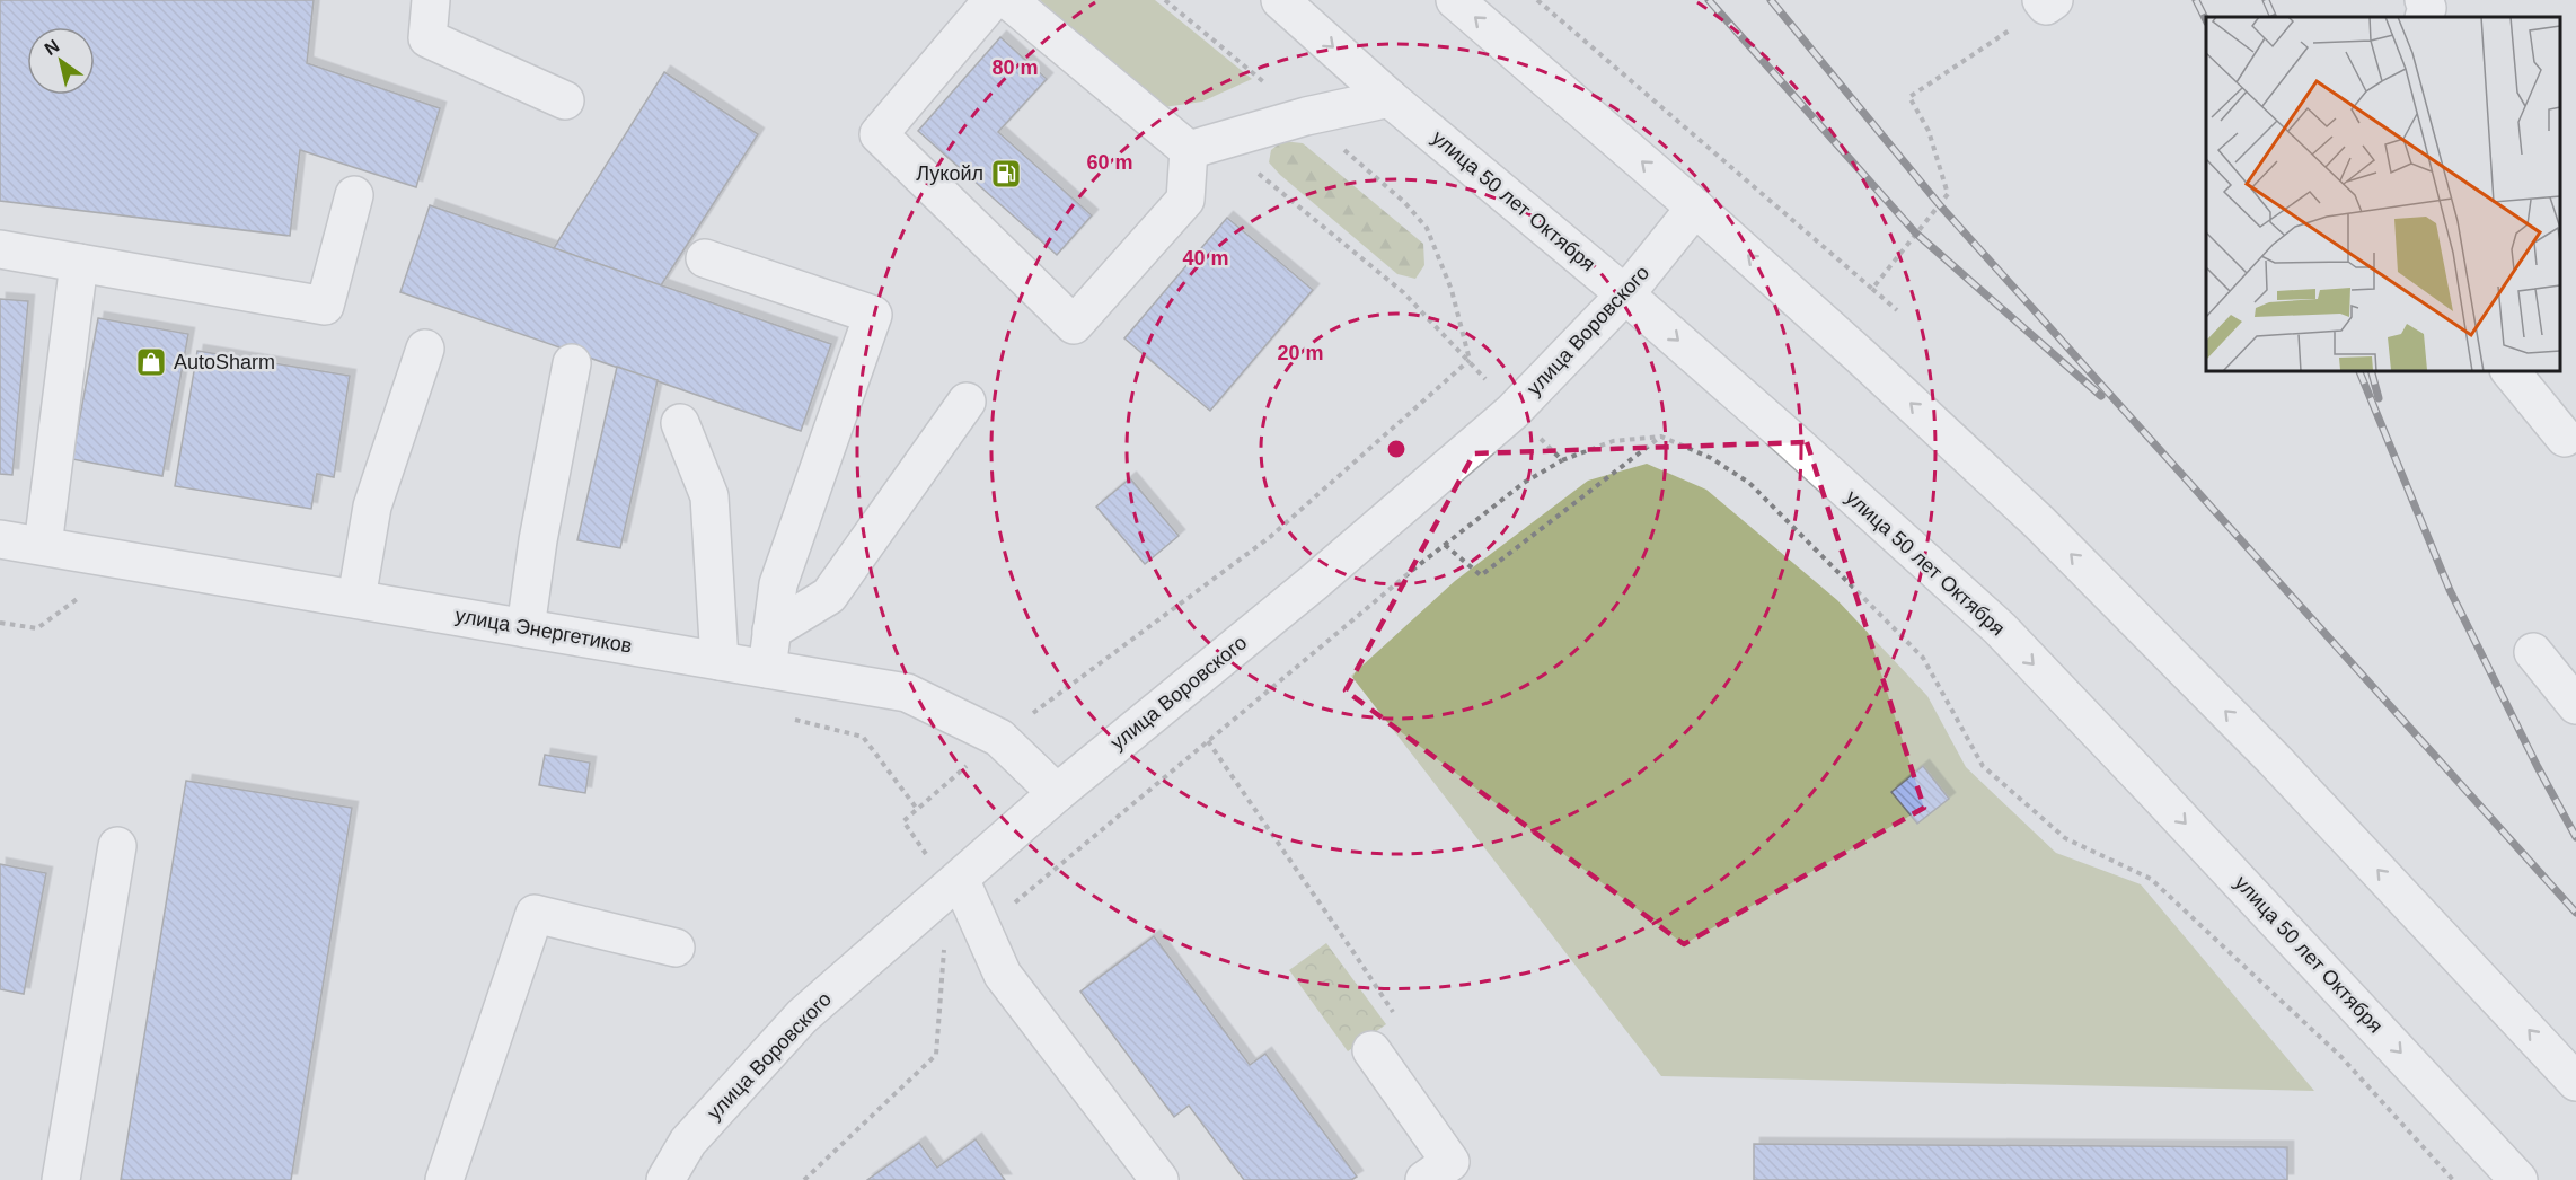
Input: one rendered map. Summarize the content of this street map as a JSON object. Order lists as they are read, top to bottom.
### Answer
{
  "streets": {
    "main road": ["улица 50 лет Октября", "улица Воровского", "улица Энергетиков"]
  },
  "crossings": [
    ["улица 50 лет Октября", "улица Воровского"],
    ["улица Воровского", "улица Энергетиков"]
  ],
  "places": {
    "fuel station": ["Лукойл"],
    "shop": ["AutoSharm"]
  },
  "north": "top left",
  "rings": [
    "80 m",
    "60 m",
    "40 m",
    "20 m"
  ]
}
